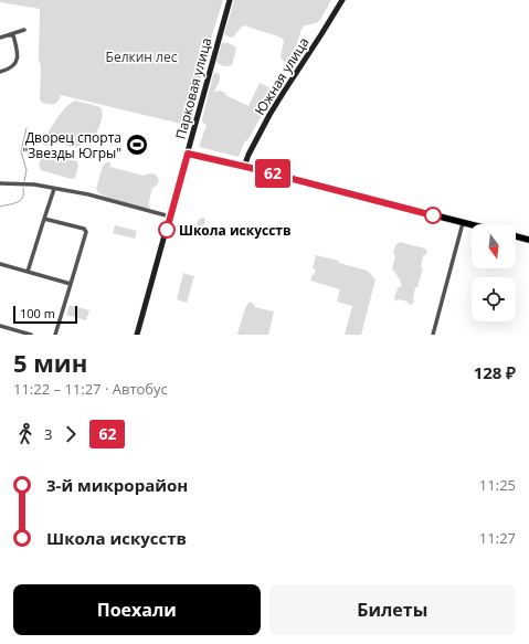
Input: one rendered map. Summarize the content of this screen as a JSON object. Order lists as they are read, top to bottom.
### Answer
{
  "streets": {
    "main road": ["Южная улица", "Парковая улица"]
  },
  "parks": ["Белкин лес"],
  "places": {
    "sports": ["Дворец спорта \"Звезды Югры\""],
    "other": ["Школа искусств"]
  },
  "lines": ["bus line 62"],
  "scale_bar": "100 m",
  "north": "bottom",
  "page": {
    "on_map": "62",
    "scale": "100 m",
    "heading": ["5 мин", "11:22 – 11:27 · Автобус", "128 ₽"],
    "legs": ["3", "62"],
    "list": [
      {
        "name": "3-й микрорайон",
        "value": "11:25"
      },
      {
        "name": "Школа искусств",
        "value": "11:27"
      }
    ],
    "buttons": ["Поехали", "Билеты"]
  }
}
